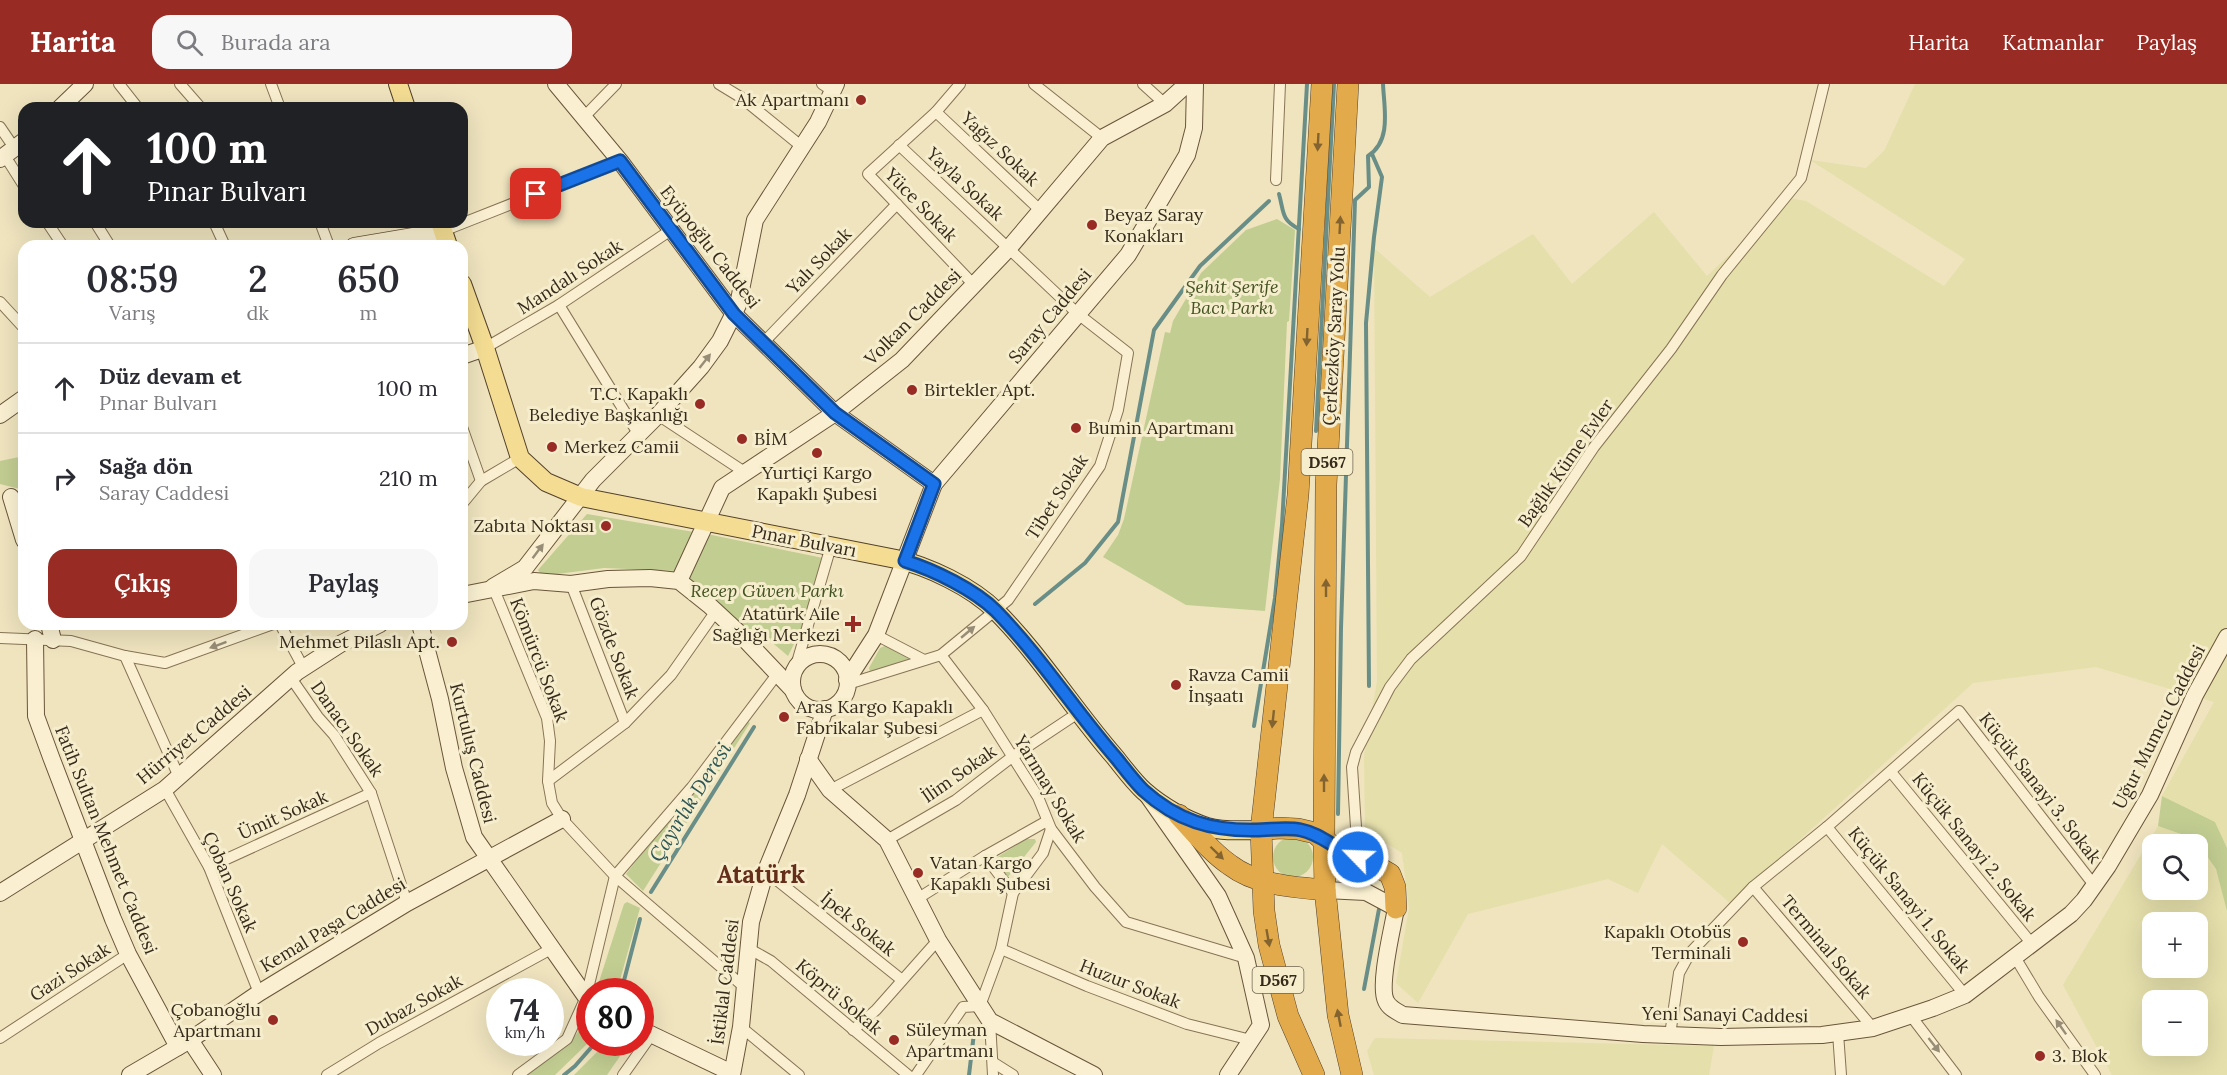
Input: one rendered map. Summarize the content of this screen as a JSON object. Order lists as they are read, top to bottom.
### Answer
{
  "streets": {
    "highway": ["Çerkezköy Saray Yolu", "D567"],
    "main road": ["Pınar Bulvarı"],
    "street": [
      "Yağız Sokak",
      "Yayla Sokak",
      "Yüce Sokak",
      "Eyüpoğlu Caddesi",
      "Yalı Sokak",
      "Mandalı Sokak",
      "Saray Caddesi",
      "Volkan Caddesi",
      "Bağlık Küme Evler",
      "Tibet Sokak",
      "Gözde Sokak",
      "Kömürcü Sokak",
      "Uğur Mumcu Caddesi",
      "Danacı Sokak",
      "Hürriyet Caddesi",
      "Kurtuluş Caddesi",
      "İlim Sokak",
      "Küçük Sanayi 3. Sokak",
      "Yarımay Sokak",
      "Ümit Sokak",
      "Fatih Sultan Mehmet Caddesi",
      "Küçük Sanayi 2. Sokak",
      "Çoban Sokak",
      "Küçük Sanayi 1. Sokak",
      "İpek Sokak",
      "Kemal Paşa Caddesi",
      "Terminal Sokak",
      "Gazi Sokak",
      "İstiklal Caddesi",
      "Huzur Sokak",
      "Köprü Sokak",
      "Dubaz Sokak",
      "Yeni Sanayi Caddesi"
    ]
  },
  "crossings": [
    ["Yağız Sokak", "Volkan Caddesi"],
    ["Yayla Sokak", "Yüce Sokak"],
    ["Yayla Sokak", "Saray Caddesi"],
    ["Yayla Sokak", "Volkan Caddesi"],
    ["Yayla Sokak", "Tibet Sokak"],
    ["Yüce Sokak", "Yalı Sokak"],
    ["Yüce Sokak", "Volkan Caddesi"],
    ["Eyüpoğlu Caddesi", "Yalı Sokak"],
    ["Eyüpoğlu Caddesi", "Mandalı Sokak"],
    ["Eyüpoğlu Caddesi", "Saray Caddesi"],
    ["Eyüpoğlu Caddesi", "Volkan Caddesi"],
    ["Mandalı Sokak", "Pınar Bulvarı"],
    ["Saray Caddesi", "Pınar Bulvarı"],
    ["Volkan Caddesi", "Pınar Bulvarı"],
    ["Çerkezköy Saray Yolu", "D567"],
    ["Çerkezköy Saray Yolu", "Pınar Bulvarı"],
    ["D567", "Pınar Bulvarı"],
    ["Tibet Sokak", "Pınar Bulvarı"],
    ["Tibet Sokak", "Yarımay Sokak"],
    ["Pınar Bulvarı", "İlim Sokak"],
    ["Kömürcü Sokak", "Kemal Paşa Caddesi"],
    ["Kömürcü Sokak", "İstiklal Caddesi"],
    ["Uğur Mumcu Caddesi", "Yeni Sanayi Caddesi"],
    ["Danacı Sokak", "Hürriyet Caddesi"],
    ["Danacı Sokak", "Ümit Sokak"],
    ["Danacı Sokak", "Kemal Paşa Caddesi"],
    ["Hürriyet Caddesi", "Fatih Sultan Mehmet Caddesi"],
    ["Hürriyet Caddesi", "Çoban Sokak"],
    ["Kurtuluş Caddesi", "Kemal Paşa Caddesi"],
    ["Kurtuluş Caddesi", "Dubaz Sokak"],
    ["İlim Sokak", "Yarımay Sokak"],
    ["Küçük Sanayi 3. Sokak", "Küçük Sanayi 2. Sokak"],
    ["Küçük Sanayi 3. Sokak", "Yeni Sanayi Caddesi"],
    ["Ümit Sokak", "Çoban Sokak"],
    ["Fatih Sultan Mehmet Caddesi", "Kemal Paşa Caddesi"],
    ["Fatih Sultan Mehmet Caddesi", "Gazi Sokak"],
    ["Küçük Sanayi 2. Sokak", "Yeni Sanayi Caddesi"],
    ["Çoban Sokak", "Kemal Paşa Caddesi"],
    ["Küçük Sanayi 1. Sokak", "Yeni Sanayi Caddesi"],
    ["İpek Sokak", "İstiklal Caddesi"],
    ["Terminal Sokak", "Yeni Sanayi Caddesi"],
    ["İstiklal Caddesi", "Köprü Sokak"]
  ],
  "districts": ["Atatürk"],
  "water": ["Çayırlık Deresi"],
  "parks": ["Şehit Şerife Bacı Parkı", "Recep Güven Parkı"],
  "places": {
    "other": [
      "Ak Apartmanı",
      "Beyaz Saray Konakları",
      "Birtekler Apt.",
      "T.C. Kapaklı Belediye Başkanlığı",
      "Bumin Apartmanı",
      "BİM",
      "Merkez Camii",
      "Yurtiçi Kargo Kapaklı Şubesi",
      "Zabıta Noktası",
      "Mehmet Pilaslı Apt.",
      "Ravza Camii İnşaatı",
      "Aras Kargo Kapaklı Fabrikalar Şubesi",
      "Vatan Kargo Kapaklı Şubesi",
      "Kapaklı Otobüs Terminali",
      "Çobanoğlu Apartmanı",
      "Süleyman Apartmanı",
      "3. Blok"
    ],
    "health": ["Atatürk Aile Sağlığı Merkezi"]
  },
  "page": {
    "header": "Harita",
    "search": "Burada ara",
    "nav": ["Harita", "Katmanlar", "Paylaş"],
    "turn": ["100 m", "Pınar Bulvarı"],
    "eta": [
      "08:59",
      "Varış",
      "2",
      "dk",
      "650",
      "m"
    ],
    "list": [
      {
        "name": "Düz devam et",
        "note": "Pınar Bulvarı",
        "value": "100 m"
      },
      {
        "name": "Sağa dön",
        "note": "Saray Caddesi",
        "value": "210 m"
      }
    ],
    "buttons": ["Çıkış", "Paylaş"],
    "map_buttons": ["+", "−"],
    "speed": "74 km/h",
    "limit": "80"
  }
}
